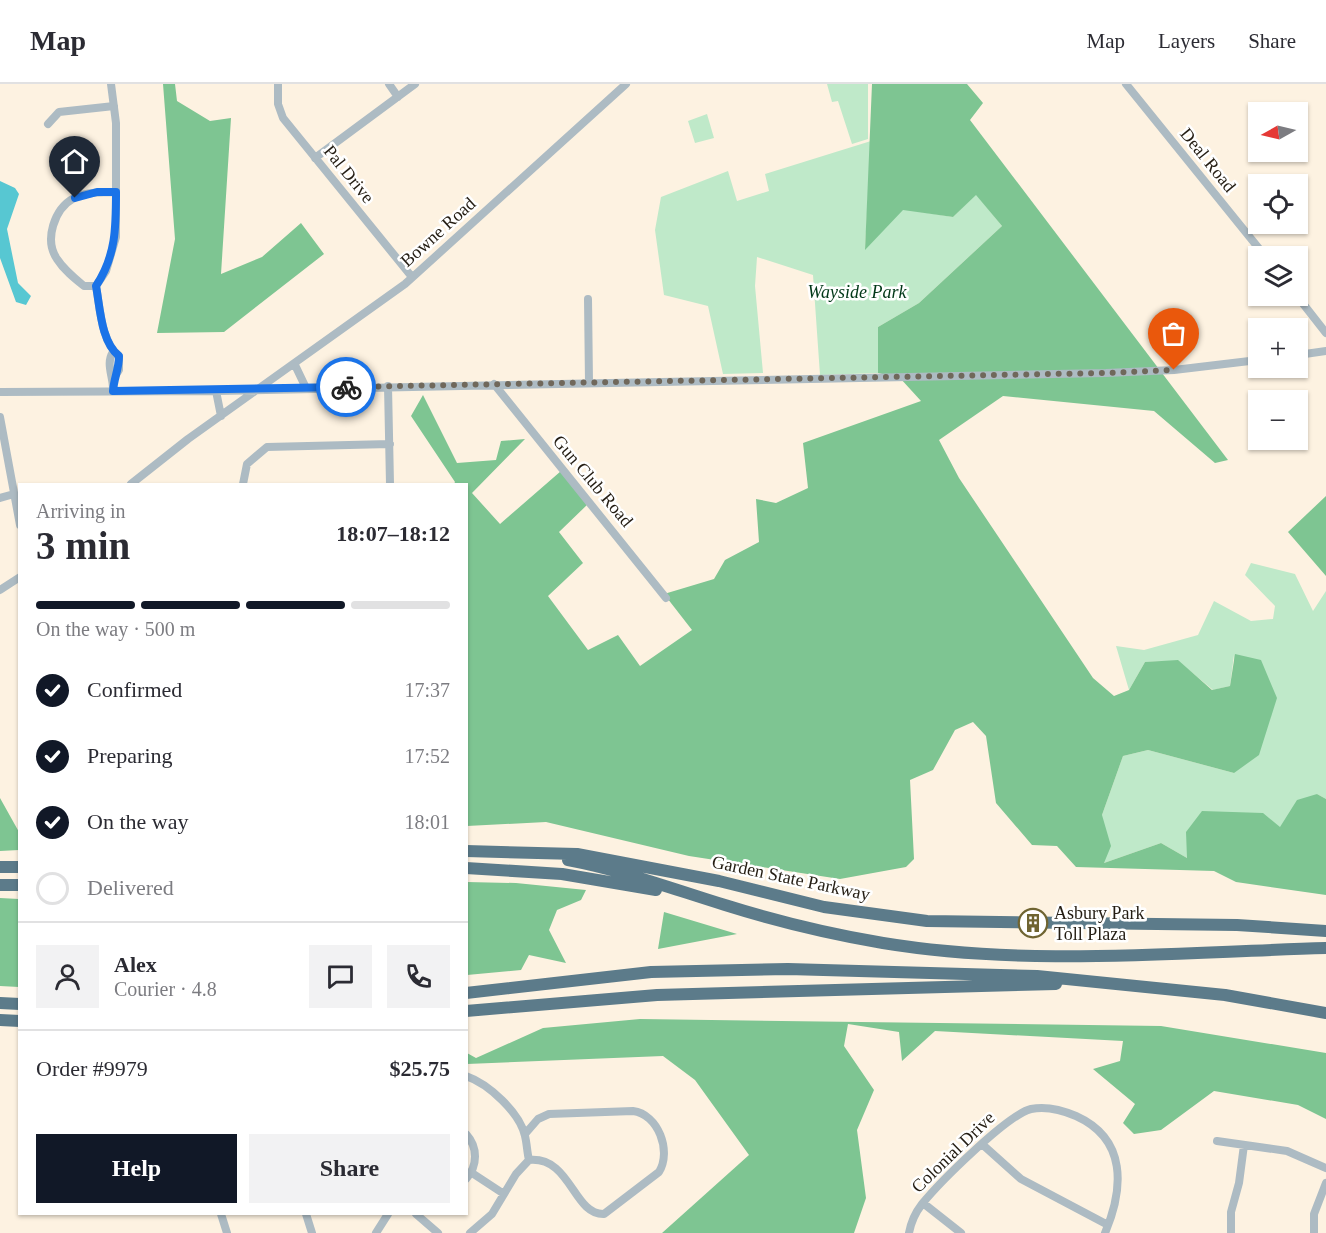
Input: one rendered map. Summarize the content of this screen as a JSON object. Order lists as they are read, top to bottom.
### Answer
{
  "streets": {
    "highway": ["Garden State Parkway"],
    "street": [
      "Deal Road",
      "Pal Drive",
      "Bowne Road",
      "Gun Club Road",
      "Colonial Drive"
    ]
  },
  "crossings": [
    ["Pal Drive", "Bowne Road"]
  ],
  "parks": ["Wayside Park"],
  "places": {
    "building": ["Asbury Park Toll Plaza"]
  },
  "north": "left",
  "page": {
    "header": "Map",
    "nav": ["Map", "Layers", "Share"],
    "map_buttons": ["+", "−"],
    "heading": ["3 min", "Arriving in", "18:07–18:12"],
    "panel": [
      "Alex",
      "Courier · 4.8",
      "Order #9979",
      "$25.75"
    ],
    "bar": "On the way · 500 m",
    "list": [
      ["Confirmed", "17:37"],
      ["Preparing", "17:52"],
      ["On the way", "18:01"],
      "Delivered"
    ],
    "buttons": ["Help", "Share"]
  }
}
